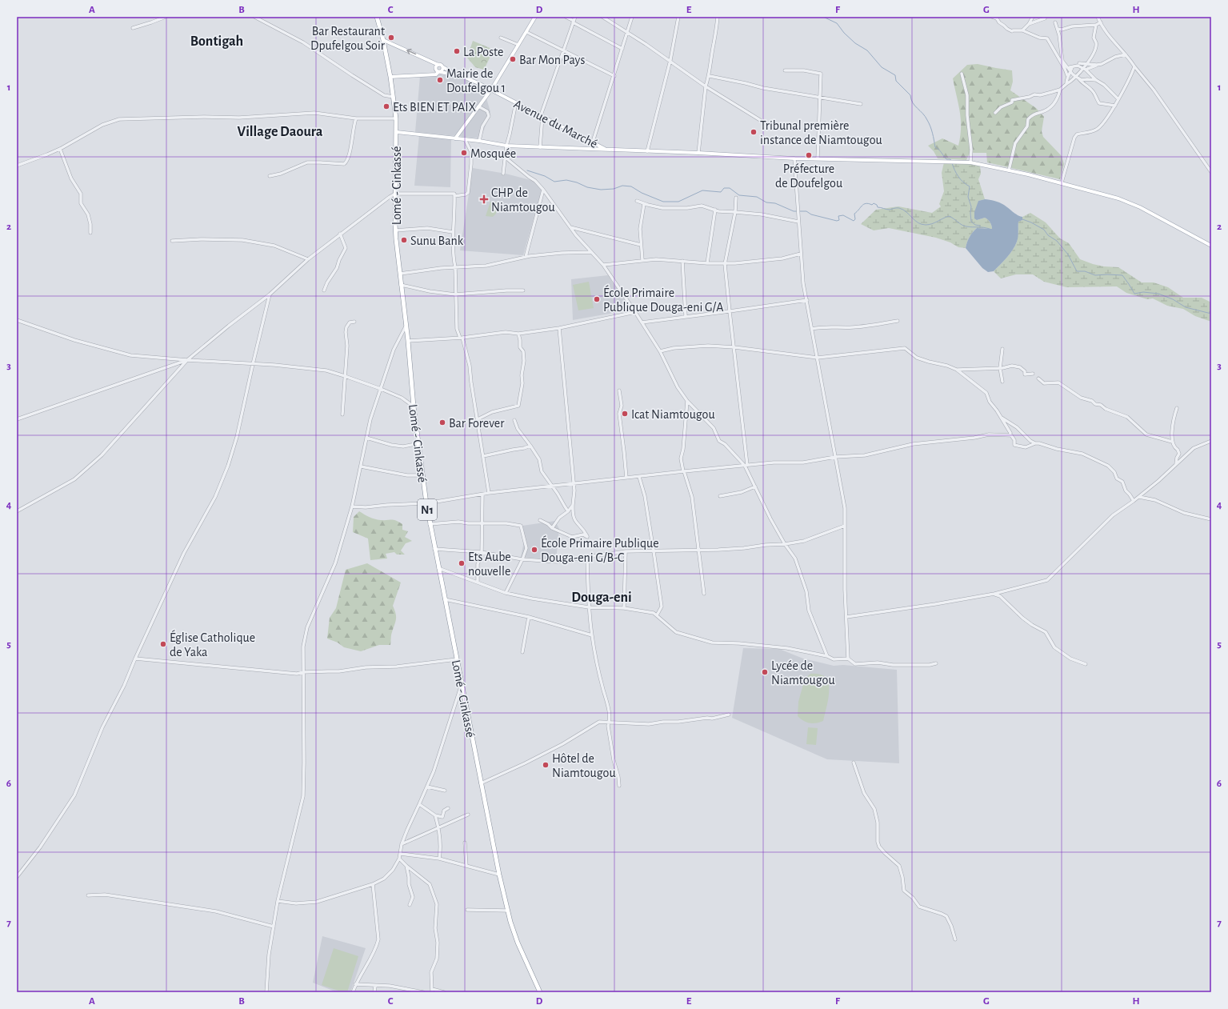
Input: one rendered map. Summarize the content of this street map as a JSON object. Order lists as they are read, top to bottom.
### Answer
{
  "streets": {
    "highway": ["Lomé - Cinkassé", "N1"],
    "main road": ["Avenue du Marché"]
  },
  "crossings": [
    ["Avenue du Marché", "Lomé - Cinkassé"]
  ],
  "districts": ["Bontigah", "Village Daoura", "Douga-eni"],
  "places": {
    "other": [
      "Bar Restaurant Dpufelgou Soir",
      "La Poste",
      "Bar Mon Pays",
      "Mairie de Doufelgou 1",
      "Ets BIEN ET PAIX",
      "Tribunal première instance de Niamtougou",
      "Mosquée",
      "Préfecture de Doufelgou",
      "Sunu Bank",
      "École Primaire Publique Douga-eni G/A",
      "Icat Niamtougou",
      "Bar Forever",
      "École Primaire Publique Douga-eni G/B-C",
      "Ets Aube nouvelle",
      "Église Catholique de Yaka",
      "Lycée de Niamtougou",
      "Hôtel de Niamtougou"
    ],
    "health": ["CHP de Niamtougou"]
  },
  "grid": {
    "columns": [
      "A",
      "B",
      "C",
      "D",
      "E",
      "F",
      "G",
      "H"
    ],
    "rows": [
      "1",
      "2",
      "3",
      "4",
      "5",
      "6",
      "7"
    ]
  }
}
